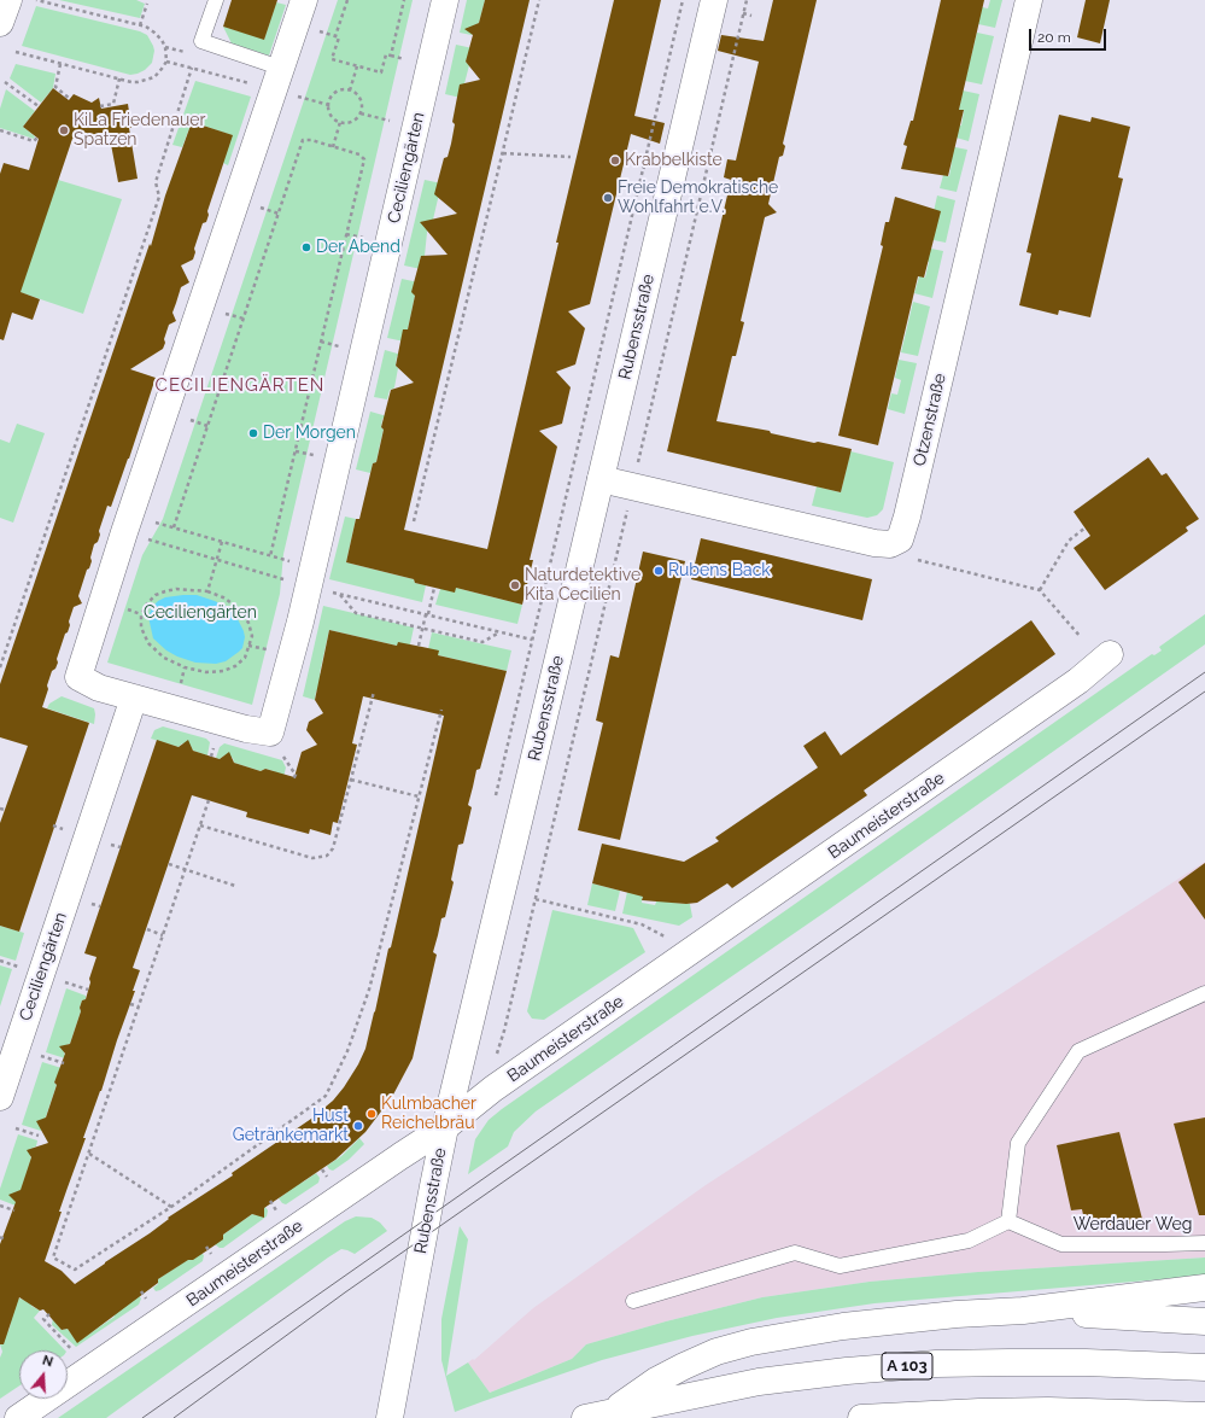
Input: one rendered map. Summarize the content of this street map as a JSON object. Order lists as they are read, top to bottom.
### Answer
{
  "streets": {
    "main road": [
      "Ceciliengärten",
      "Rubensstraße",
      "Otzenstraße",
      "Baumeisterstraße",
      "A 103"
    ],
    "lane": ["Werdauer Weg"]
  },
  "crossings": [
    ["Rubensstraße", "Otzenstraße"],
    ["Rubensstraße", "Baumeisterstraße"]
  ],
  "districts": ["CECILIENGÄRTEN"],
  "parks": ["Ceciliengärten"],
  "places": [
    "KiLa Friedenauer Spatzen",
    "Krabbelkiste",
    "Freie Demokratische Wohlfahrt e.V.",
    "Der Abend",
    "Der Morgen",
    "Rubens Back",
    "Naturdetektive Kita Cecilien",
    "Kulmbacher Reichelbräu",
    "Hust Getränkemarkt"
  ],
  "scale_bar": "20 m",
  "north": "top"
}
